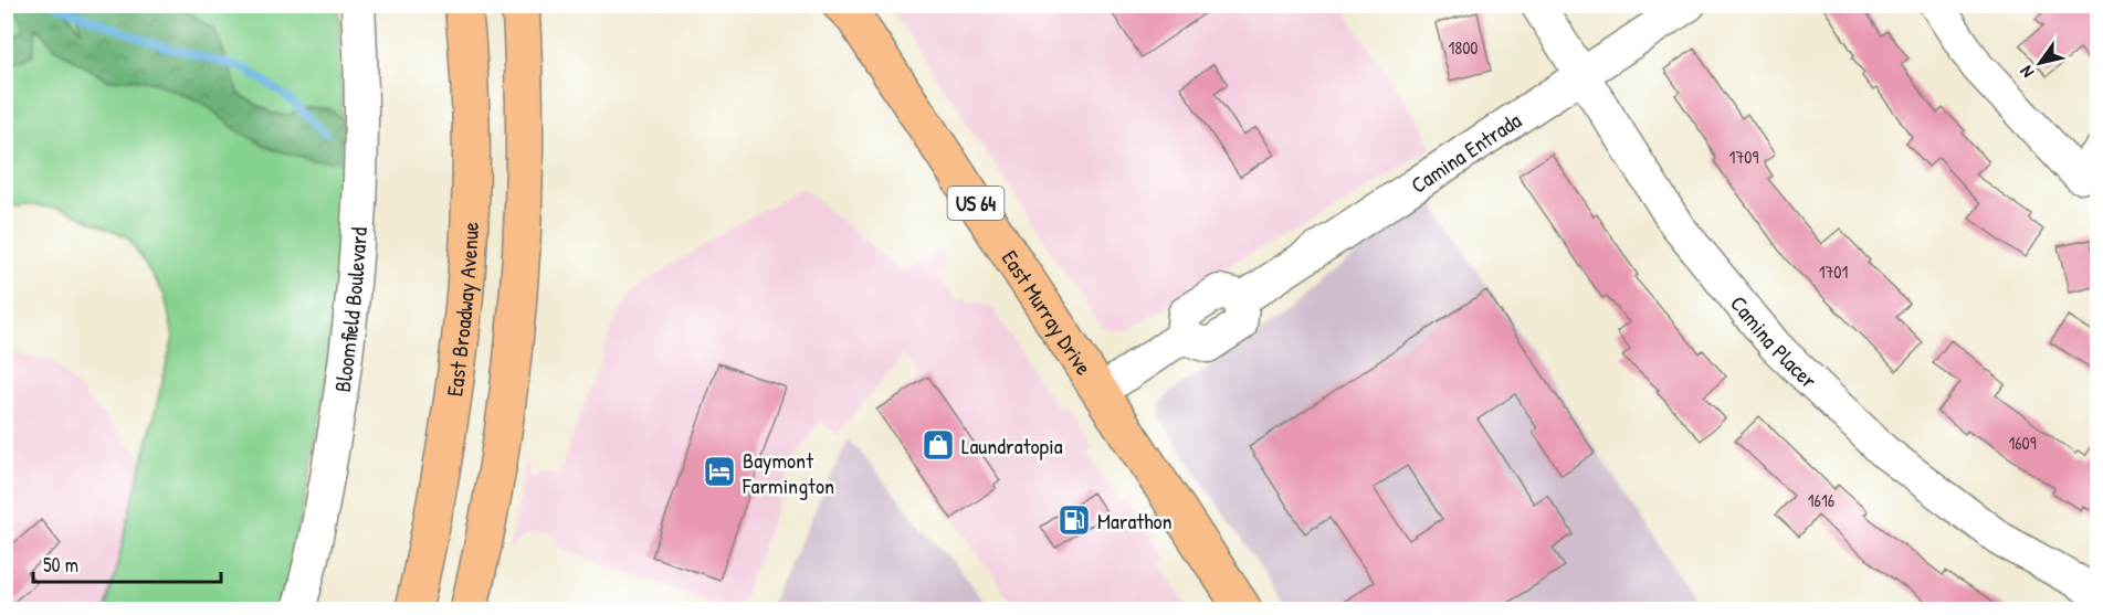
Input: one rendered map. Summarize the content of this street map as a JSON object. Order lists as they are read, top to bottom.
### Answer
{
  "streets": {
    "main road": ["US 64", "East Broadway Avenue", "East Murray Drive"],
    "street": ["Camina Entrada", "Bloomfield Boulevard", "Camina Placer"]
  },
  "crossings": [
    ["Camina Entrada", "East Murray Drive"],
    ["Camina Entrada", "Camina Placer"]
  ],
  "places": {
    "shop": ["Laundratopia"],
    "hotel": ["Baymont Farmington"],
    "fuel station": ["Marathon"]
  },
  "house_numbers": [
    "1800",
    "1709",
    "1701",
    "1609",
    "1616"
  ],
  "scale_bar": "50 m",
  "north": "bottom left"
}
